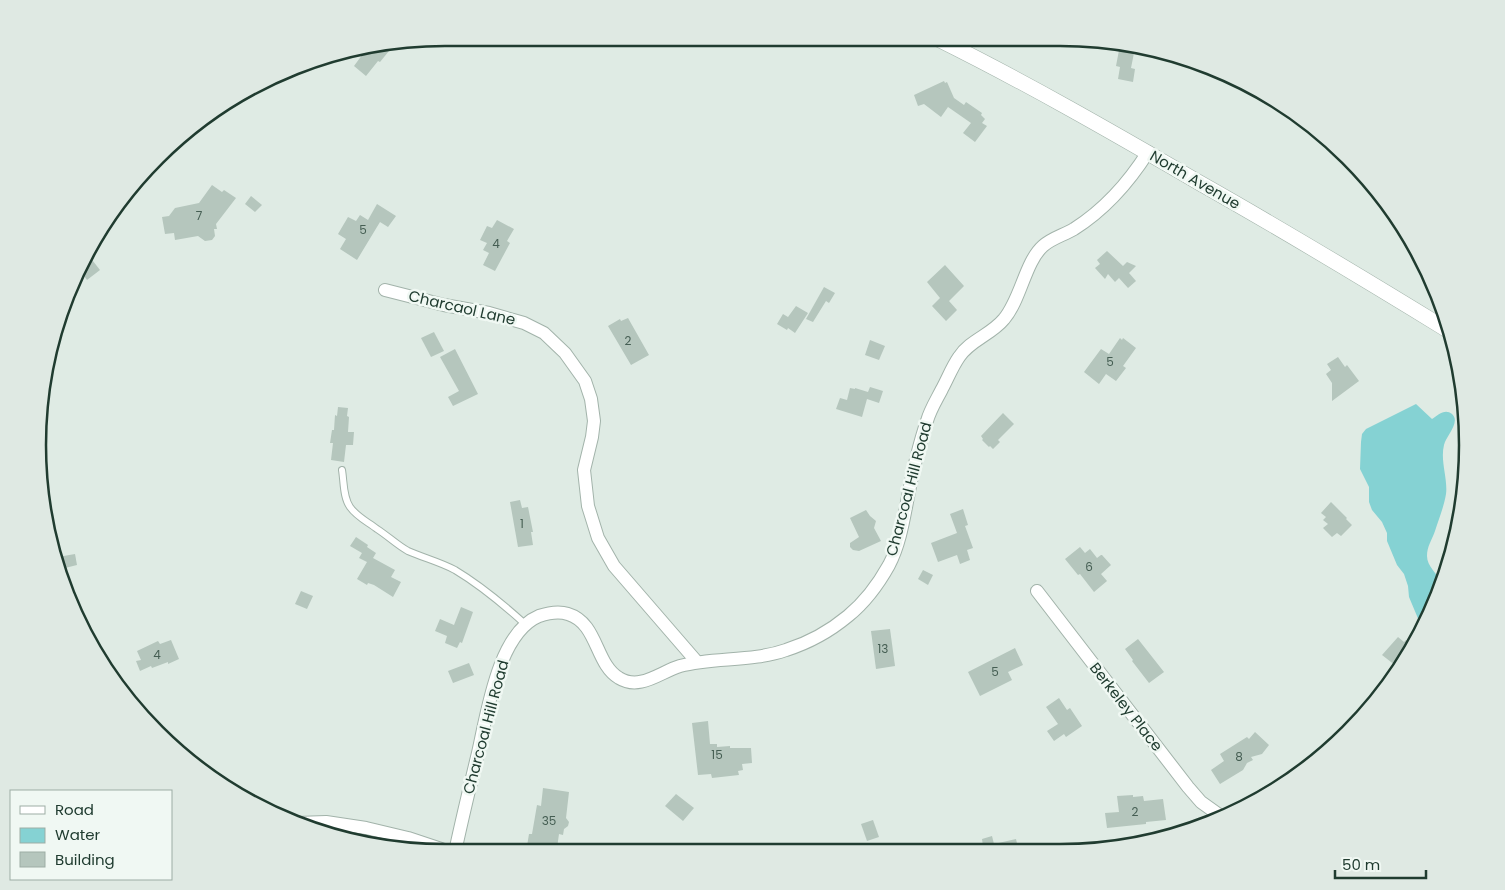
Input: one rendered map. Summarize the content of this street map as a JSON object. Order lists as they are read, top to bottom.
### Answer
{
  "streets": {
    "street": [
      "North Avenue",
      "Charcaol Lane",
      "Charcoal Hill Road",
      "Berkeley Place"
    ]
  },
  "crossings": [
    ["North Avenue", "Charcoal Hill Road"],
    ["Charcaol Lane", "Charcoal Hill Road"]
  ],
  "house_numbers": [
    "7",
    "5",
    "4",
    "2",
    "5",
    "1",
    "6",
    "13",
    "4",
    "5",
    "15",
    "8",
    "2",
    "35"
  ],
  "legend": ["Road", "Water", "Building"],
  "scale_bar": "50 m"
}
